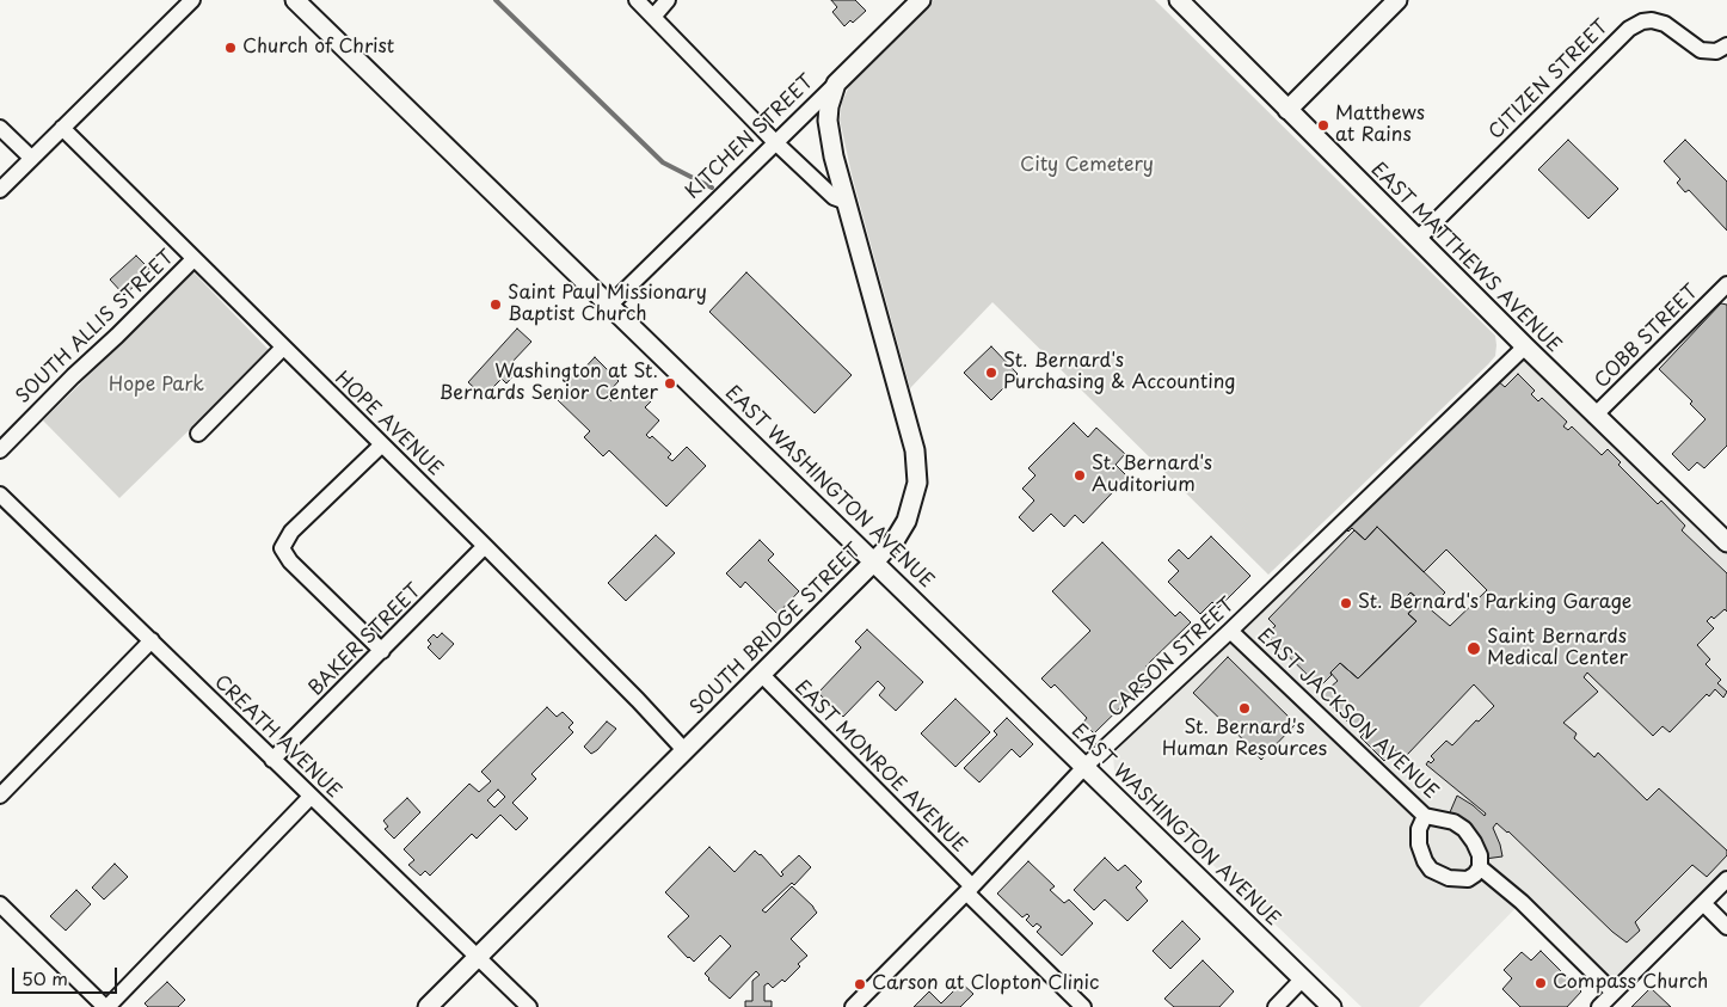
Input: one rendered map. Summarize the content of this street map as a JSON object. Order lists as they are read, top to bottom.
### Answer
{
  "streets": {
    "street": [
      "CITIZEN STREET",
      "KITCHEN STREET",
      "EAST MATTHEWS AVENUE",
      "SOUTH ALLIS STREET",
      "COBB STREET",
      "HOPE AVENUE",
      "EAST WASHINGTON AVENUE",
      "SOUTH BRIDGE STREET",
      "BAKER STREET",
      "CARSON STREET",
      "EAST JACKSON AVENUE",
      "CREATH AVENUE",
      "EAST MONROE AVENUE"
    ]
  },
  "crossings": [
    ["CITIZEN STREET", "EAST MATTHEWS AVENUE"],
    ["KITCHEN STREET", "EAST WASHINGTON AVENUE"],
    ["KITCHEN STREET", "SOUTH BRIDGE STREET"],
    ["EAST MATTHEWS AVENUE", "COBB STREET"],
    ["EAST MATTHEWS AVENUE", "CARSON STREET"],
    ["SOUTH ALLIS STREET", "HOPE AVENUE"],
    ["HOPE AVENUE", "SOUTH BRIDGE STREET"],
    ["HOPE AVENUE", "BAKER STREET"],
    ["EAST WASHINGTON AVENUE", "SOUTH BRIDGE STREET"],
    ["EAST WASHINGTON AVENUE", "CARSON STREET"],
    ["SOUTH BRIDGE STREET", "CREATH AVENUE"],
    ["SOUTH BRIDGE STREET", "EAST MONROE AVENUE"],
    ["BAKER STREET", "CREATH AVENUE"],
    ["CARSON STREET", "EAST JACKSON AVENUE"],
    ["CARSON STREET", "EAST MONROE AVENUE"]
  ],
  "parks": ["City Cemetery", "Hope Park"],
  "places": [
    "Church of Christ",
    "Matthews at Rains",
    "Saint Paul Missionary Baptist Church",
    "St. Bernard's Purchasing & Accounting",
    "Washington at St. Bernards Senior Center",
    "St. Bernard's Auditorium",
    "St. Bernard's Parking Garage",
    "Saint Bernards Medical Center",
    "St. Bernard's Human Resources",
    "Compass Church",
    "Carson at Clopton Clinic"
  ],
  "scale_bar": "50 m"
}
